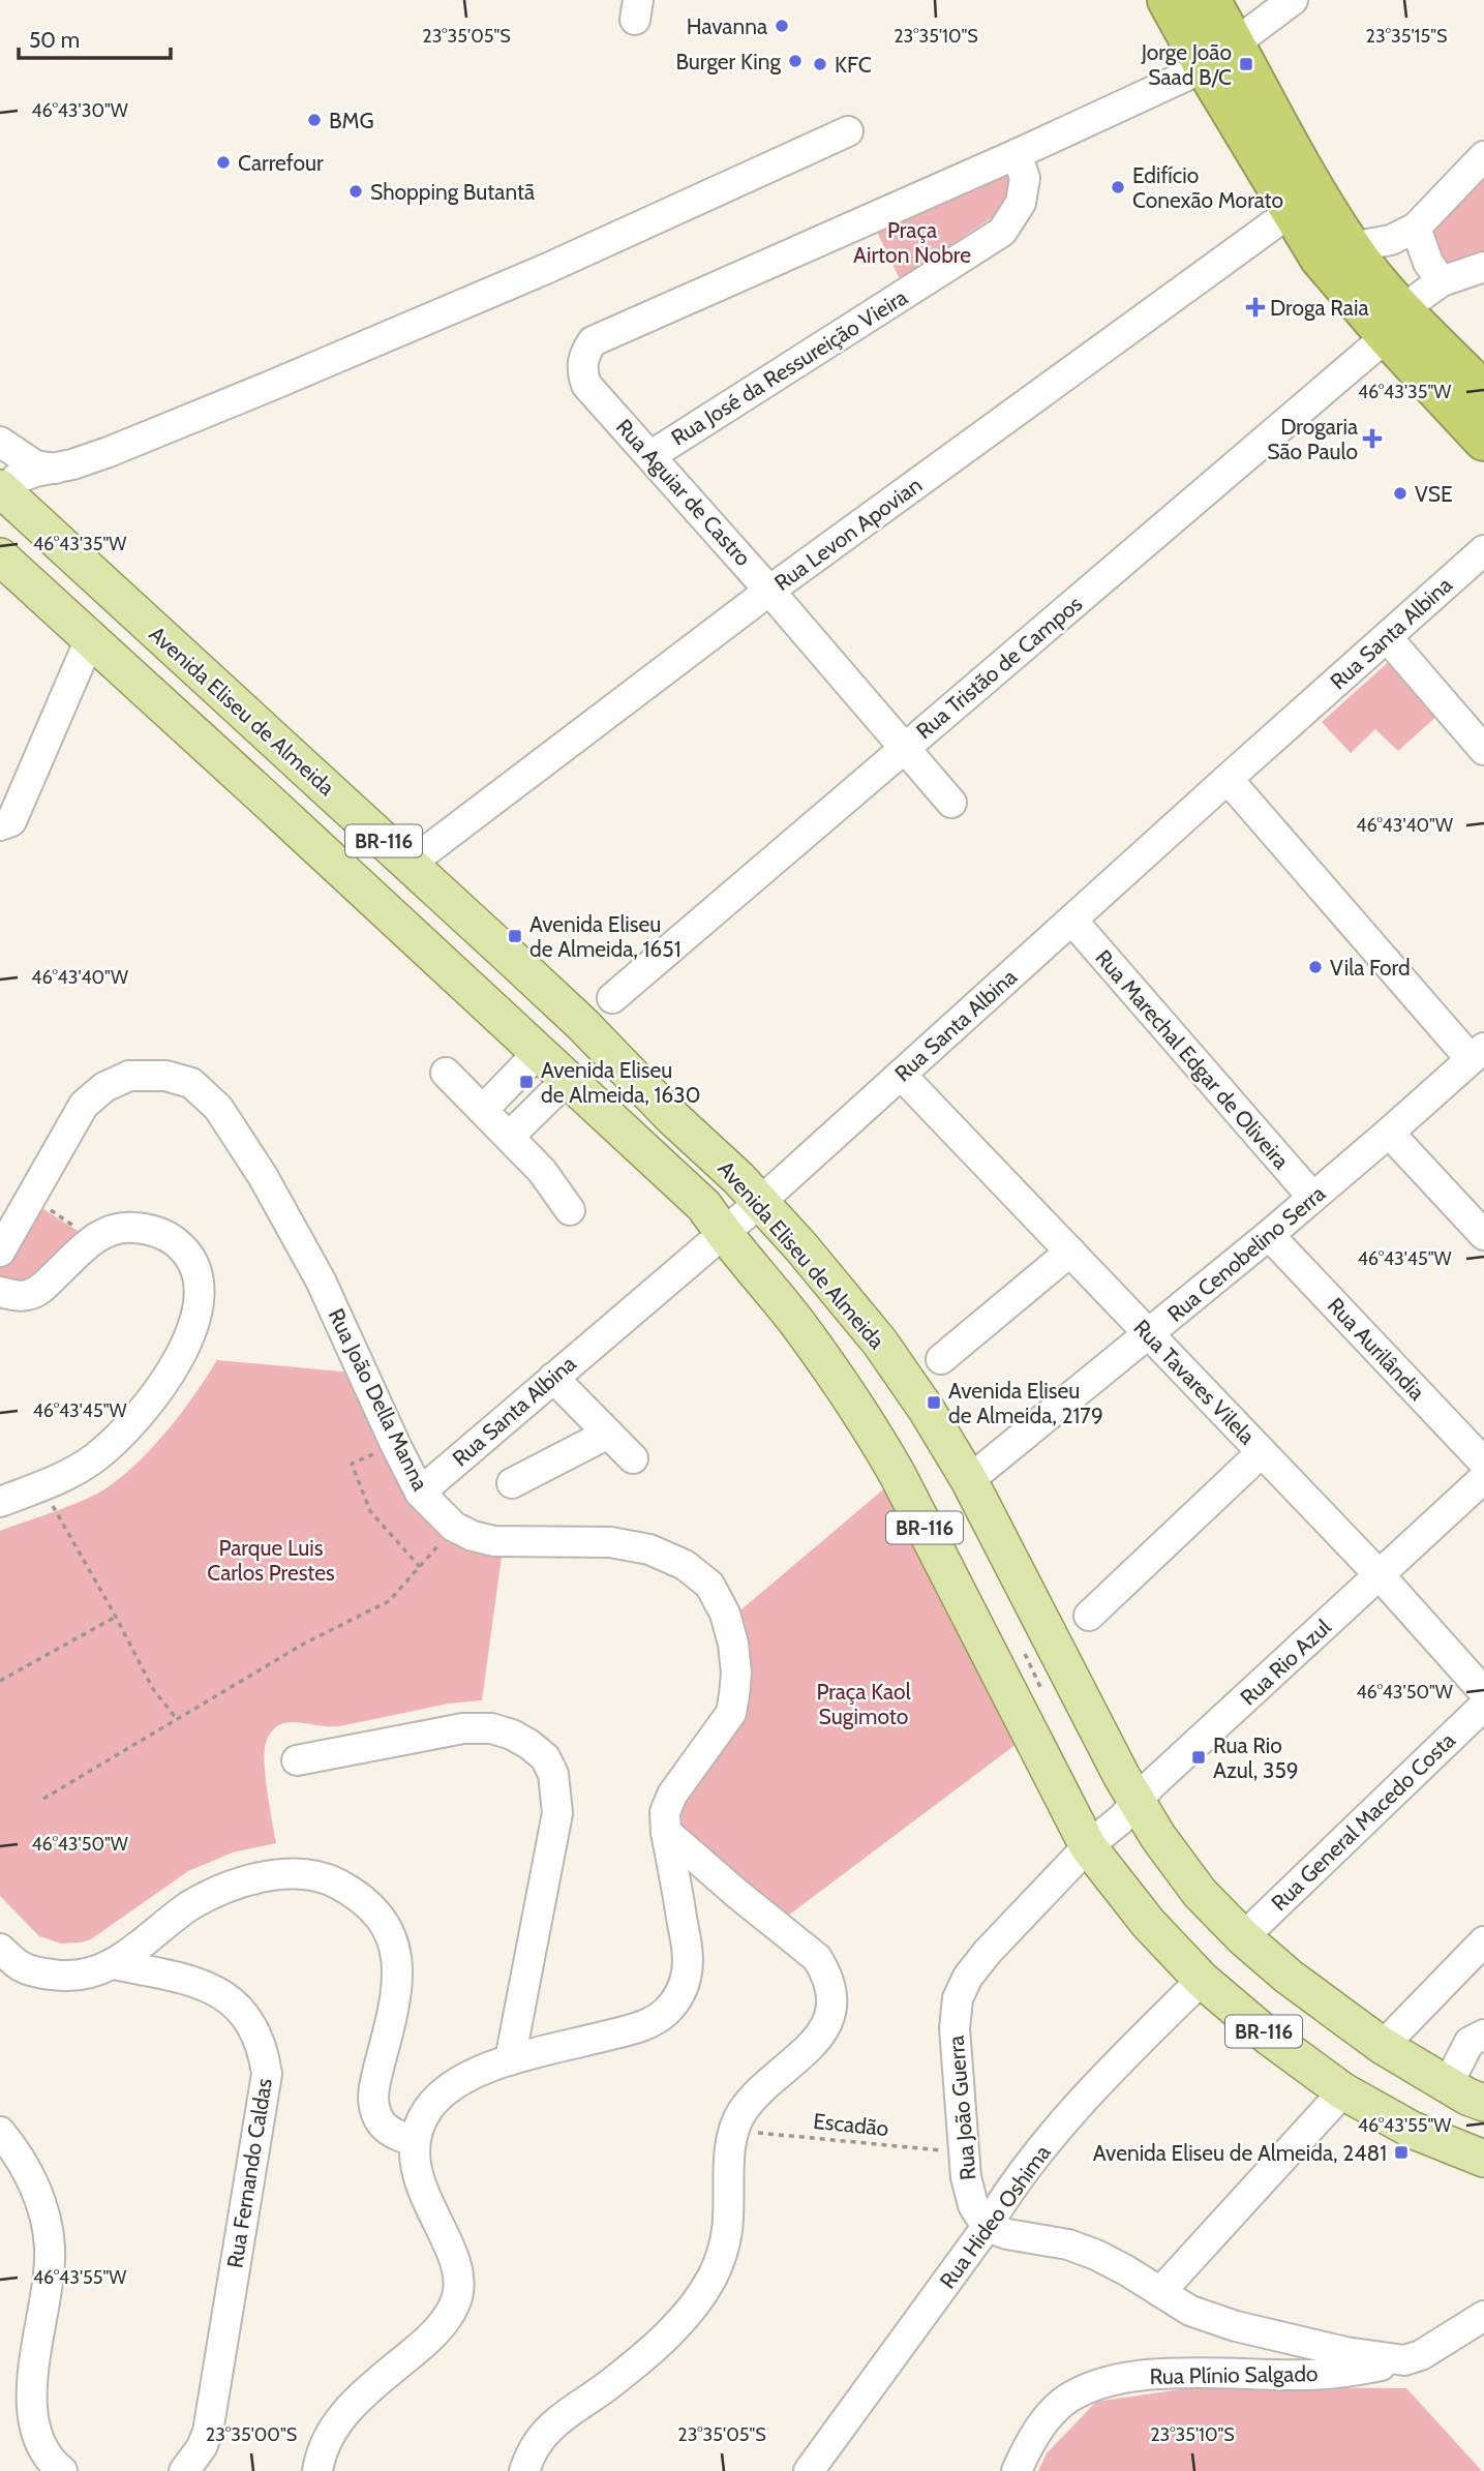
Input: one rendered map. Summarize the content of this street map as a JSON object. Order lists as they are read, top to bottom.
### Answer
{
  "streets": {
    "main road": ["Avenida Eliseu de Almeida", "BR-116"],
    "street": [
      "Rua José da Ressureição Vieira",
      "Rua Aguiar de Castro",
      "Rua Levon Apovian",
      "Rua Santa Albina",
      "Rua Tristão de Campos",
      "Rua Marechal Edgar de Oliveira",
      "Rua Cenobelino Serra",
      "Rua Aurilândia",
      "Rua Tavares Vilela",
      "Rua João Della Manna",
      "Rua Rio Azul",
      "Rua General Macedo Costa",
      "Rua João Guerra",
      "Rua Fernando Caldas",
      "Rua Hideo Oshima",
      "Rua Plínio Salgado"
    ],
    "path": ["Escadão"]
  },
  "crossings": [
    ["Rua José da Ressureição Vieira", "Rua Aguiar de Castro"],
    ["Rua Aguiar de Castro", "Rua Levon Apovian"],
    ["Rua Aguiar de Castro", "Rua Tristão de Campos"],
    ["Rua Levon Apovian", "Avenida Eliseu de Almeida"],
    ["Rua Santa Albina", "Avenida Eliseu de Almeida"],
    ["Rua Santa Albina", "Rua Marechal Edgar de Oliveira"],
    ["Rua Santa Albina", "Rua Tavares Vilela"],
    ["Rua Santa Albina", "Rua João Della Manna"],
    ["Avenida Eliseu de Almeida", "Rua Cenobelino Serra"],
    ["Avenida Eliseu de Almeida", "Rua Rio Azul"],
    ["Avenida Eliseu de Almeida", "Rua General Macedo Costa"],
    ["Avenida Eliseu de Almeida", "Rua João Guerra"],
    ["Avenida Eliseu de Almeida", "Rua Hideo Oshima"],
    ["Rua Marechal Edgar de Oliveira", "Rua Cenobelino Serra"],
    ["Rua Cenobelino Serra", "Rua Aurilândia"],
    ["Rua Cenobelino Serra", "Rua Tavares Vilela"],
    ["Rua Tavares Vilela", "Rua Rio Azul"],
    ["Rua Rio Azul", "Rua João Guerra"],
    ["Rua João Guerra", "Escadão"],
    ["Rua João Guerra", "Rua Hideo Oshima"]
  ],
  "parks": ["Praça Airton Nobre", "Parque Luis Carlos Prestes", "Praça Kaol Sugimoto"],
  "places": {
    "other": [
      "Havanna",
      "Burger King",
      "KFC",
      "BMG",
      "Carrefour",
      "Edifício Conexão Morato",
      "Shopping Butantã",
      "VSE",
      "Vila Ford"
    ],
    "transit": [
      "Jorge João Saad B/C",
      "Avenida Eliseu de Almeida, 1651",
      "Avenida Eliseu de Almeida, 1630",
      "Avenida Eliseu de Almeida, 2179",
      "Rua Rio Azul, 359",
      "Avenida Eliseu de Almeida, 2481"
    ],
    "health": ["Droga Raia", "Drogaria São Paulo"]
  },
  "scale_bar": "50 m",
  "coordinates": [
    "23°35'05\"S",
    "23°35'10\"S",
    "23°35'15\"S",
    "46°43'30\"W",
    "46°43'35\"W",
    "46°43'40\"W",
    "46°43'45\"W",
    "46°43'50\"W",
    "46°43'55\"W",
    "23°35'00\"S"
  ]
}
